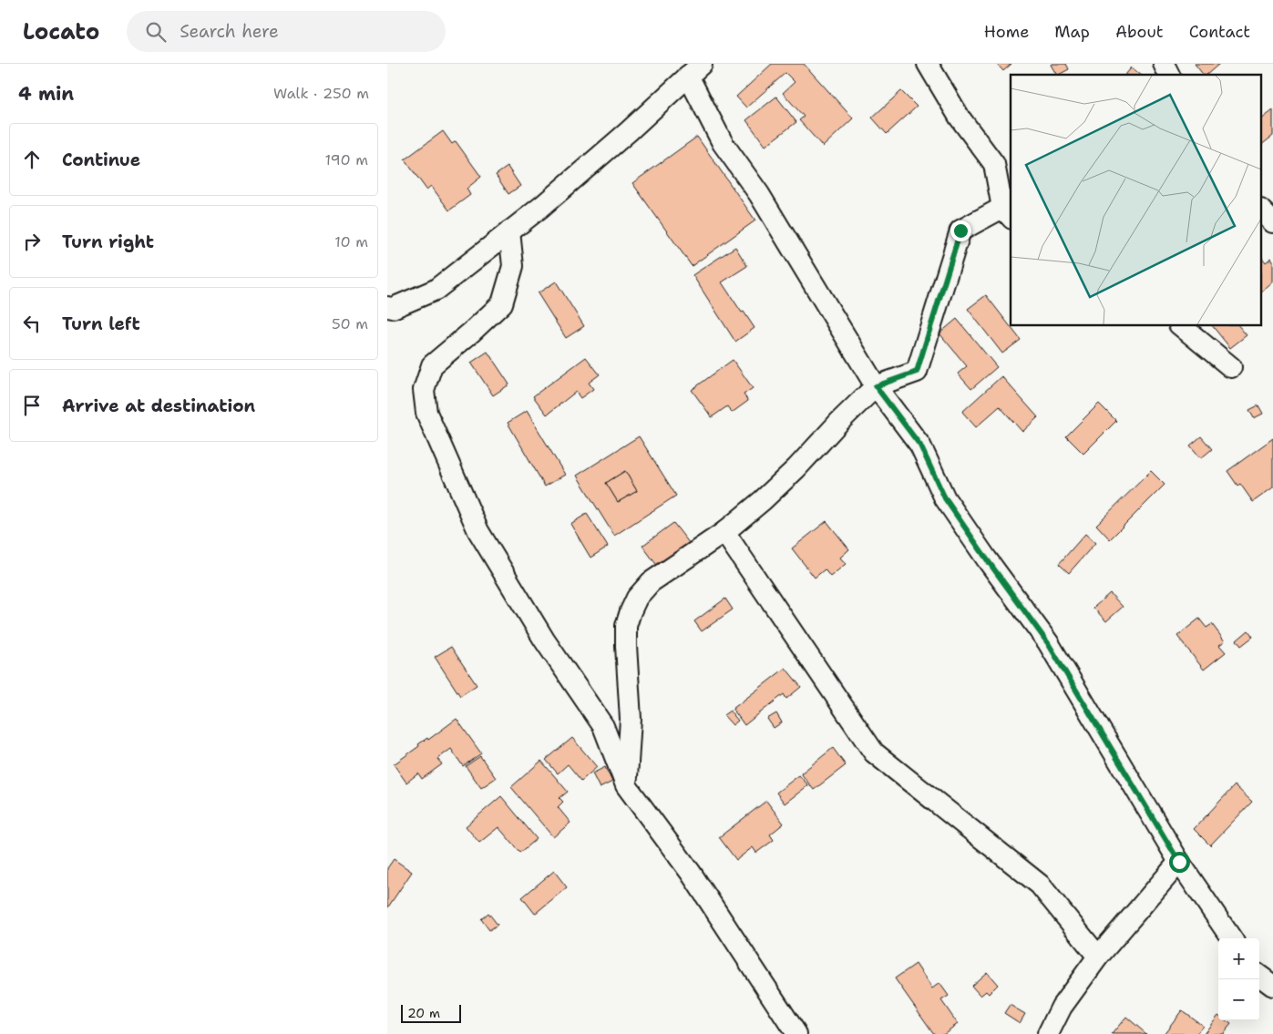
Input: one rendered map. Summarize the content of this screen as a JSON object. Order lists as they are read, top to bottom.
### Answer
{
  "scale_bar": "20 m",
  "page": {
    "header": "Locato",
    "search": "Search here",
    "nav": [
      "Home",
      "Map",
      "About",
      "Contact"
    ],
    "heading": ["4 min", "Walk · 250 m"],
    "list": [
      ["Continue", "190 m"],
      ["Turn right", "10 m"],
      ["Turn left", "50 m"],
      "Arrive at destination"
    ],
    "map_buttons": ["+", "−"],
    "scale": "20 m"
  }
}
